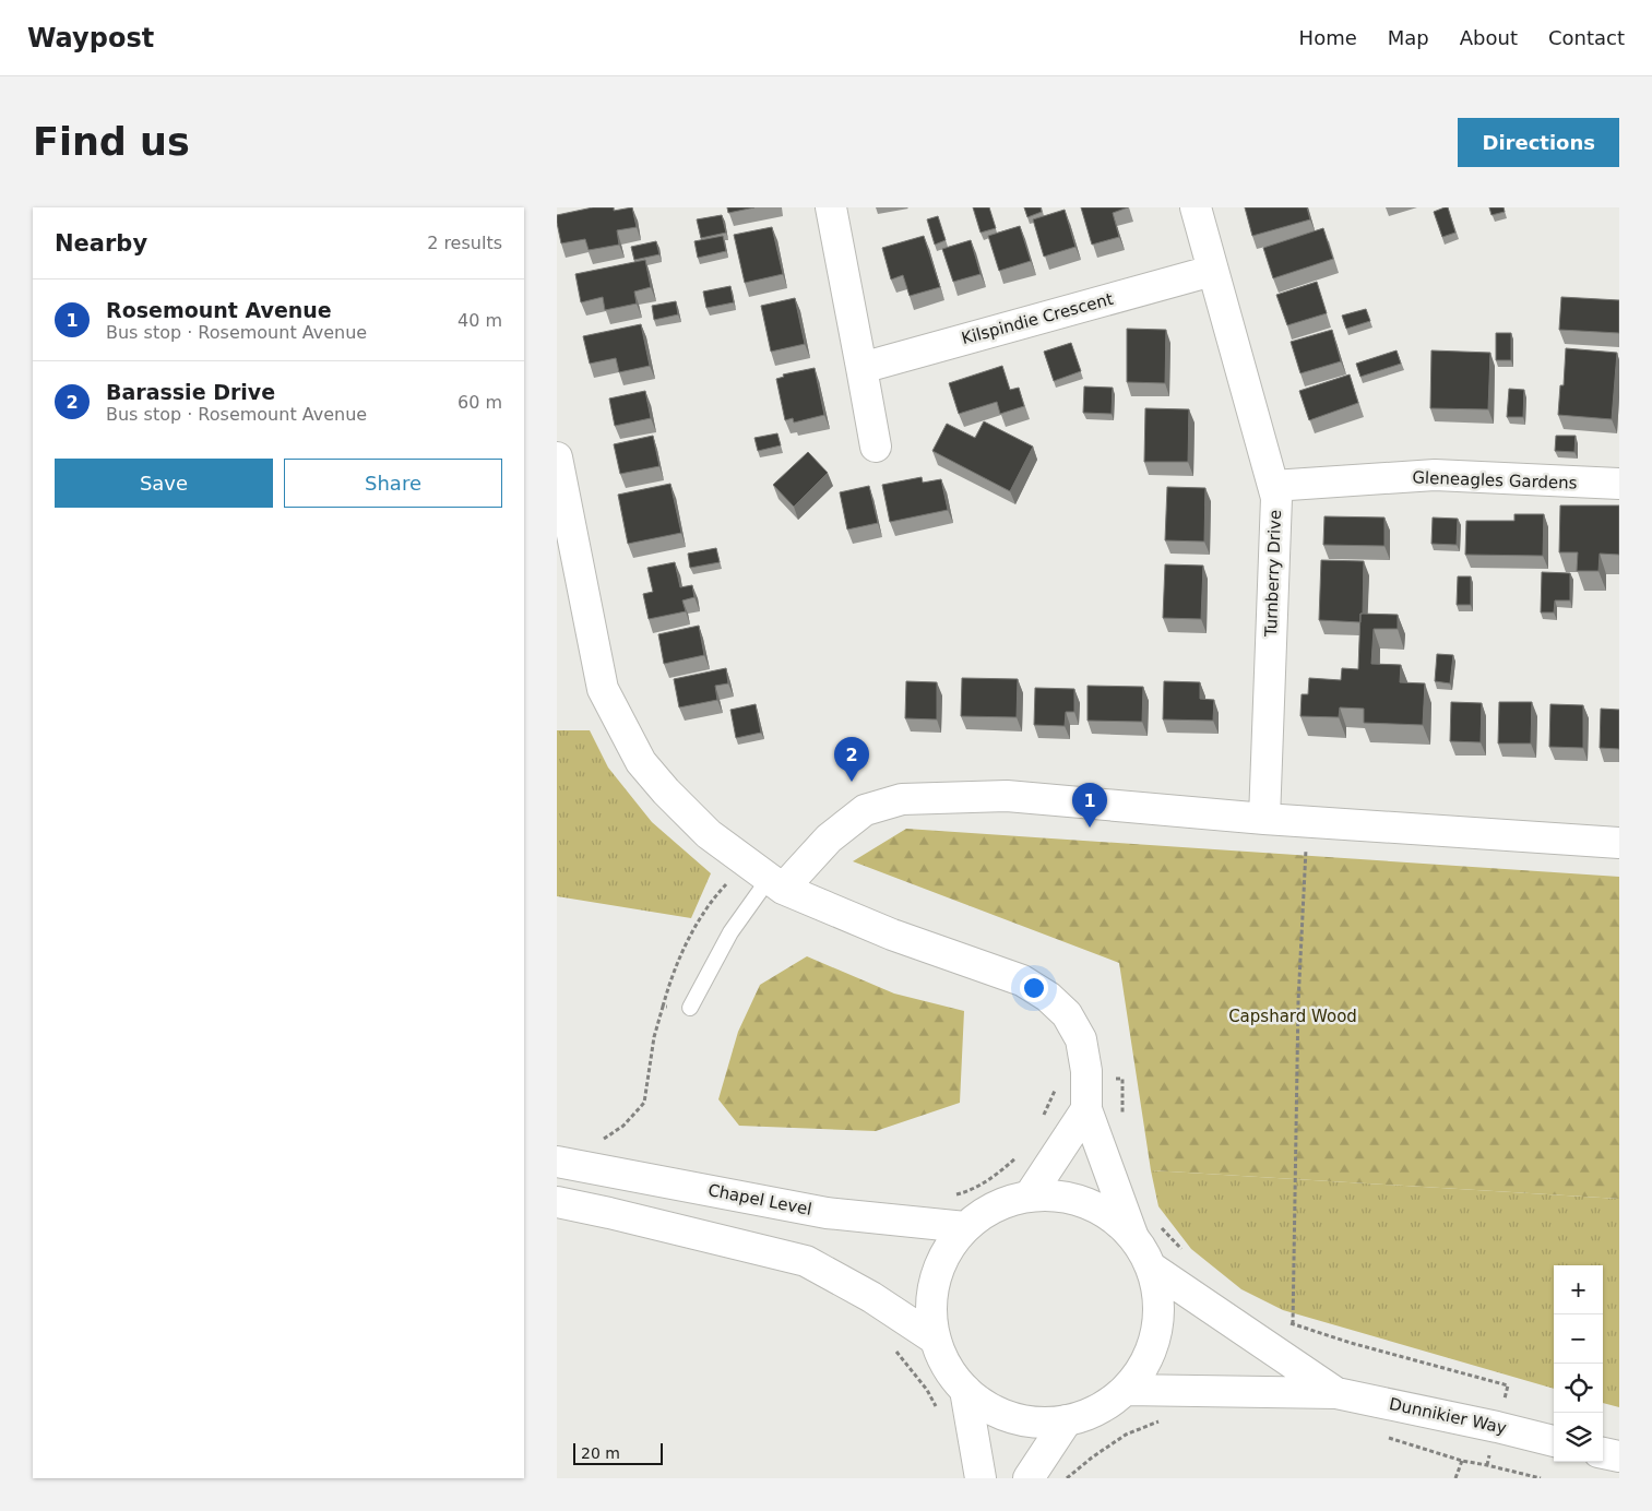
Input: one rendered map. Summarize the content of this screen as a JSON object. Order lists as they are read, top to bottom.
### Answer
{
  "streets": {
    "street": [
      "Kilspindie Crescent",
      "Gleneagles Gardens",
      "Turnberry Drive",
      "Chapel Level",
      "Dunnikier Way"
    ]
  },
  "crossings": [
    ["Kilspindie Crescent", "Turnberry Drive"],
    ["Gleneagles Gardens", "Turnberry Drive"]
  ],
  "parks": ["Capshard Wood"],
  "scale_bar": "20 m",
  "page": {
    "header": "Waypost",
    "nav": [
      "Home",
      "Map",
      "About",
      "Contact"
    ],
    "buttons": [
      "Directions",
      ["Save", "Share"]
    ],
    "title": "Find us",
    "heading": ["Nearby", "2 results"],
    "list": [
      {
        "mark": "1",
        "name": "Rosemount Avenue",
        "note": "Bus stop · Rosemount Avenue",
        "value": "40 m"
      },
      {
        "mark": "2",
        "name": "Barassie Drive",
        "note": "Bus stop · Rosemount Avenue",
        "value": "60 m"
      }
    ],
    "pins": ["2", "1"],
    "map_buttons": ["+", "−"],
    "scale": "20 m"
  }
}
